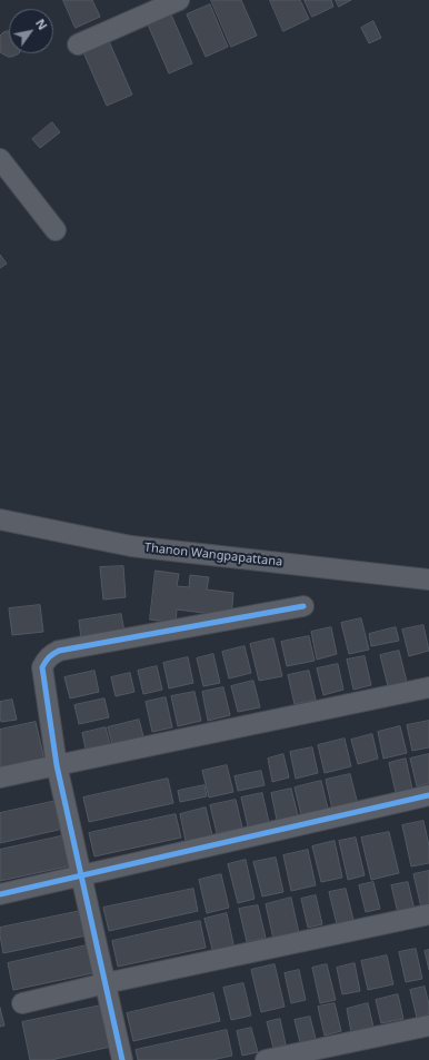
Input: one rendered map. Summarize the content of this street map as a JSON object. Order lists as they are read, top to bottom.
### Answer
{
  "streets": {
    "street": ["Thanon Wangpapattana"]
  },
  "north": "top right"
}
